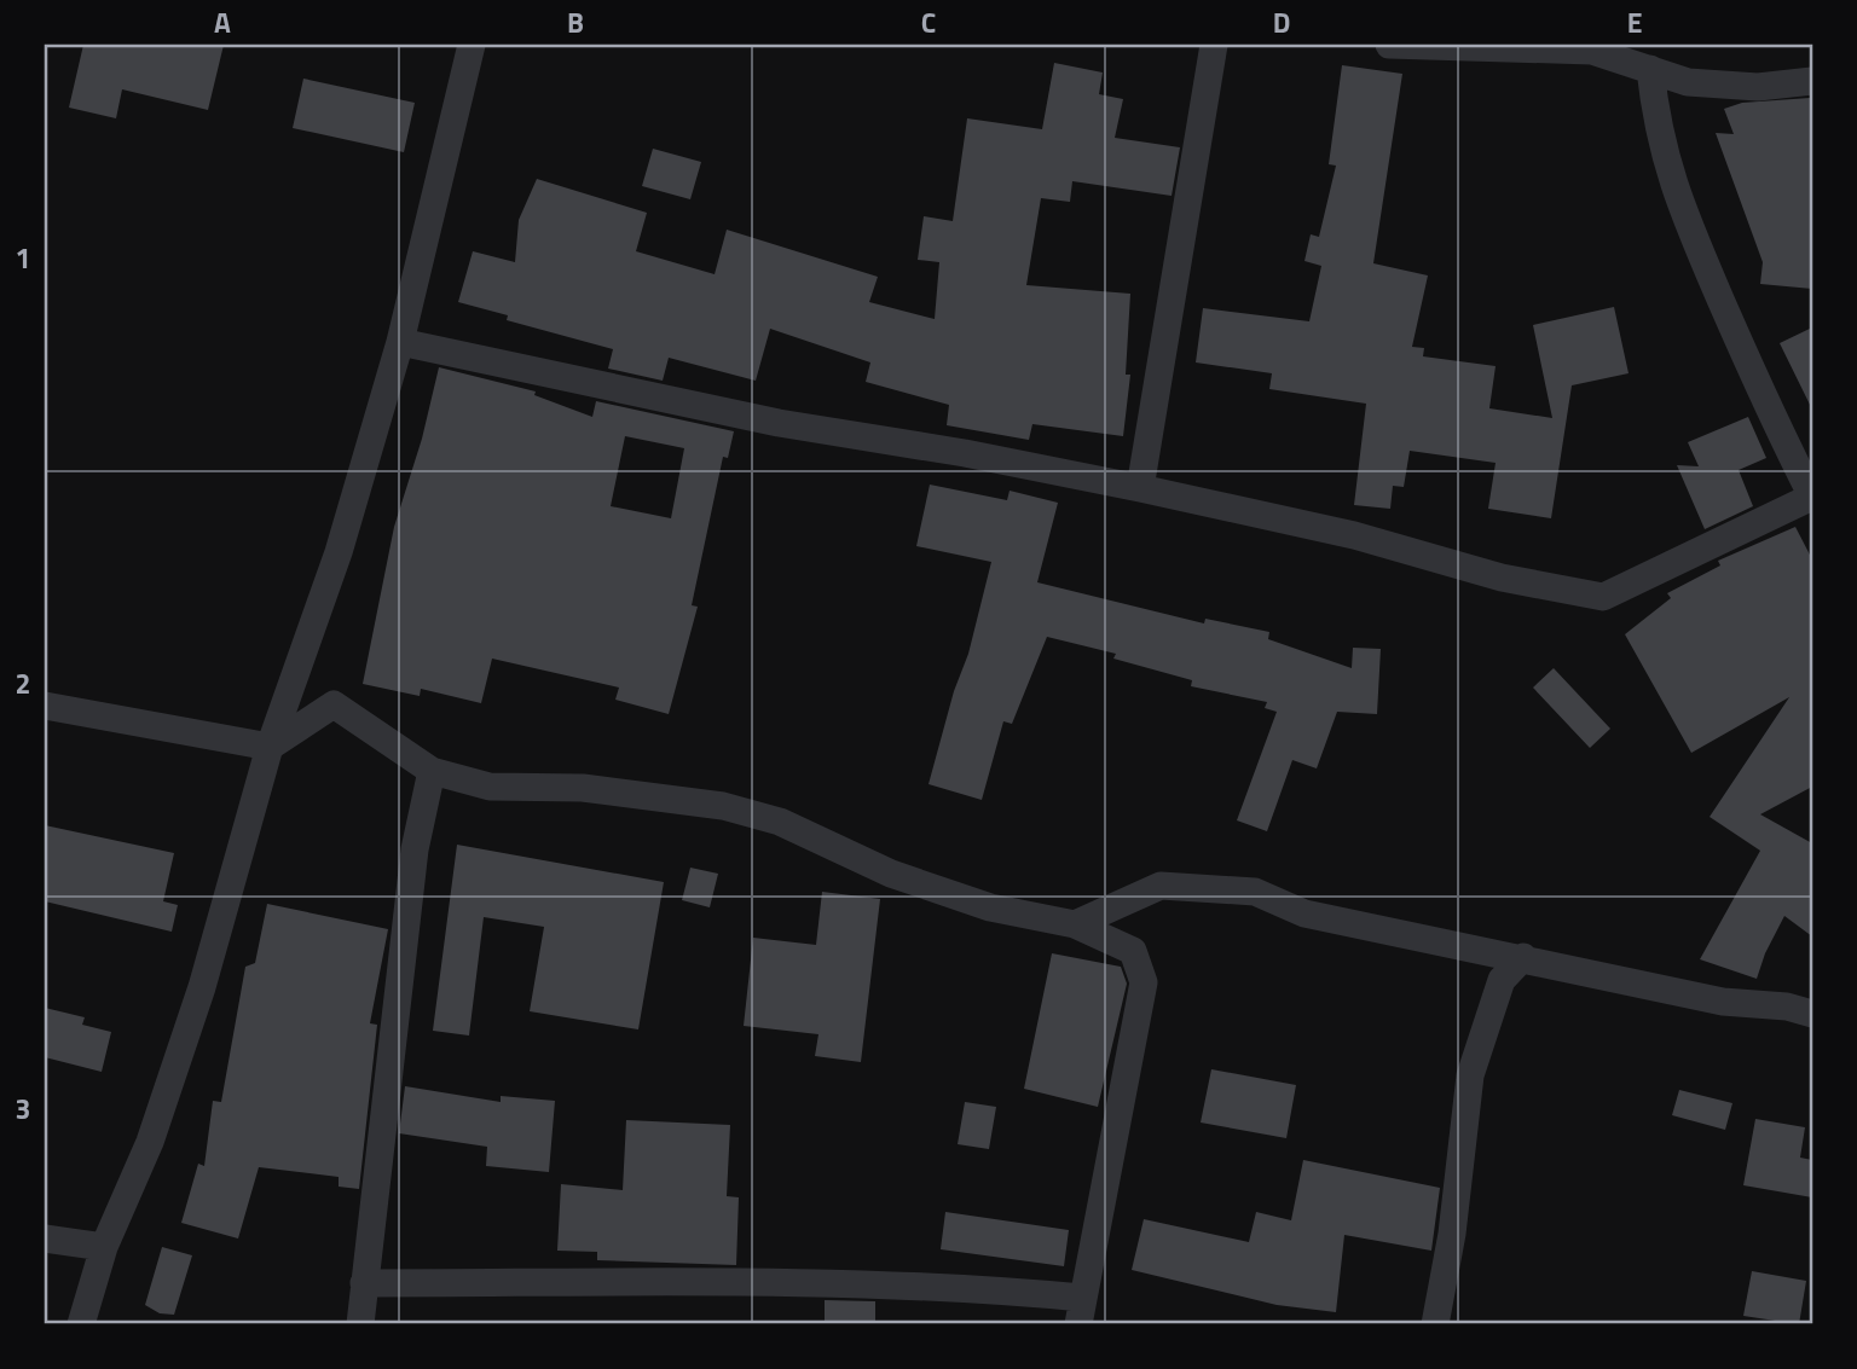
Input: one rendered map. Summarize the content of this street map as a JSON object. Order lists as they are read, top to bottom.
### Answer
{
  "grid": {
    "columns": [
      "A",
      "B",
      "C",
      "D",
      "E"
    ],
    "rows": ["1", "2", "3"]
  }
}
